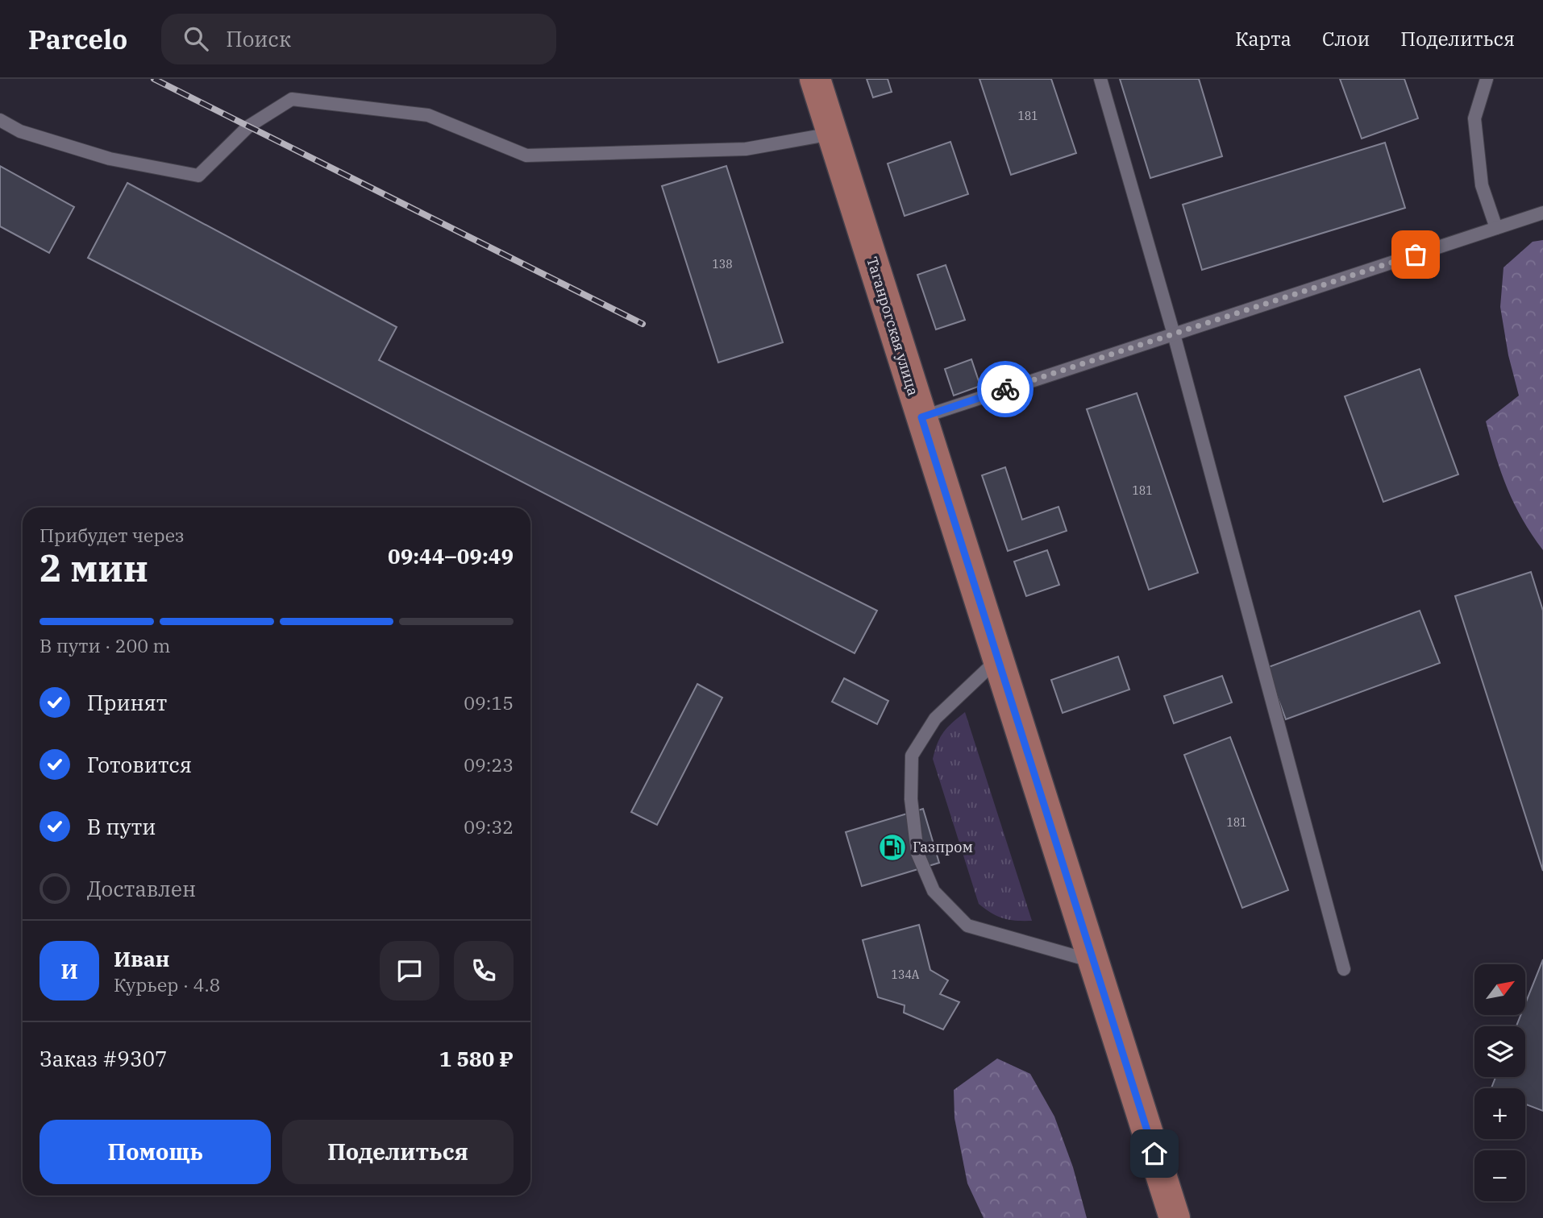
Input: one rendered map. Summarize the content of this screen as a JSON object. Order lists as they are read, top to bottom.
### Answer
{
  "streets": {
    "main road": ["Таганрогская улица"]
  },
  "places": {
    "fuel station": ["Газпром"]
  },
  "house_numbers": [
    "181",
    "138",
    "181",
    "181",
    "134А"
  ],
  "north": "top right",
  "page": {
    "header": "Parcelo",
    "search": "Поиск",
    "nav": ["Карта", "Слои", "Поделиться"],
    "heading": ["2 мин", "Прибудет через", "09:44–09:49"],
    "panel": [
      "Иван",
      "Курьер · 4.8",
      "Заказ #9307",
      "1 580 ₽"
    ],
    "bar": "В пути · 200 m",
    "list": [
      ["Принят", "09:15"],
      ["Готовится", "09:23"],
      ["В пути", "09:32"],
      "Доставлен"
    ],
    "round": "И",
    "map_buttons": ["+", "−"],
    "buttons": ["Помощь", "Поделиться"]
  }
}
